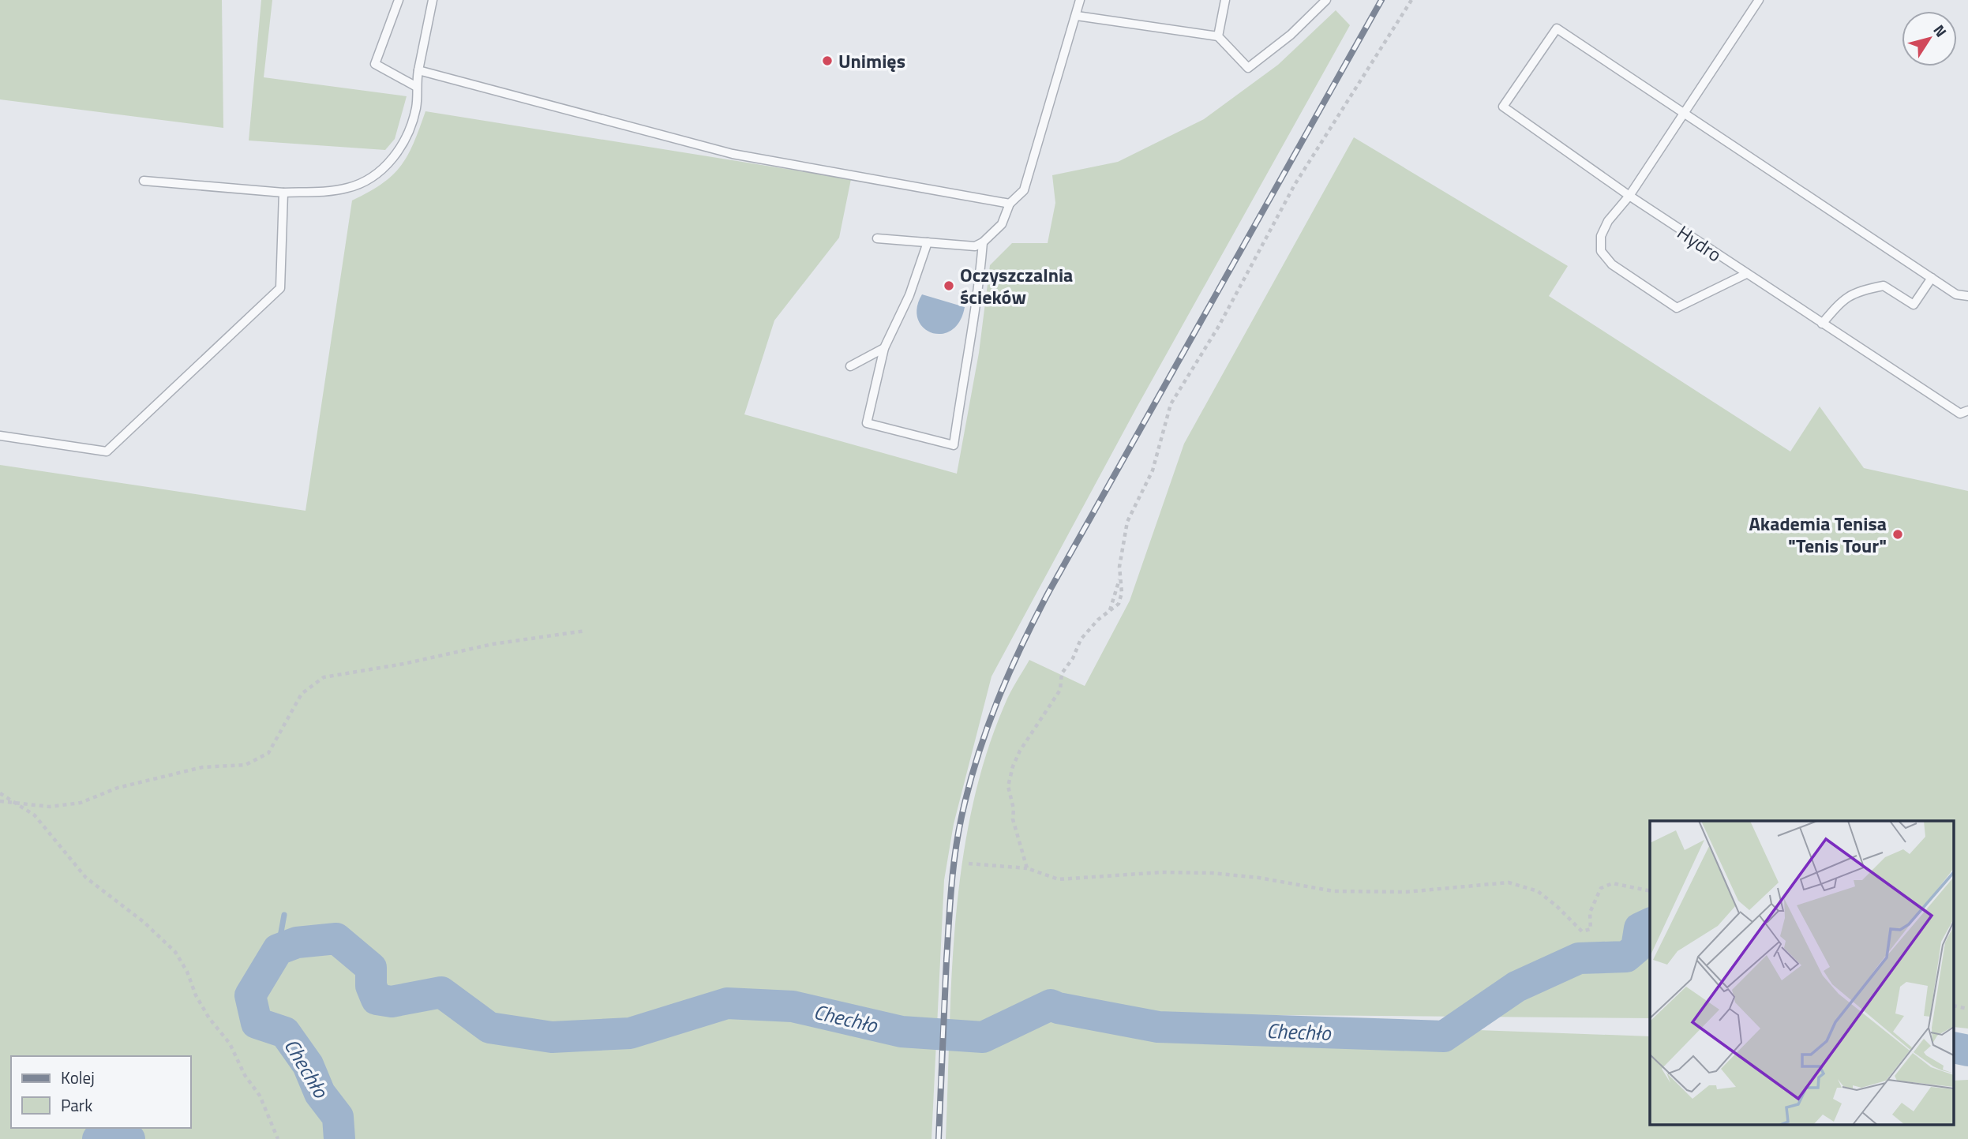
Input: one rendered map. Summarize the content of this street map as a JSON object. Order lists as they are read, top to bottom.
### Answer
{
  "streets": {
    "lane": ["Hydro"]
  },
  "water": ["Chechło"],
  "places": ["Unimięs", "Oczyszczalnia ścieków", "Akademia Tenisa \"Tenis Tour\""],
  "legend": ["Kolej", "Park"],
  "north": "top right"
}
